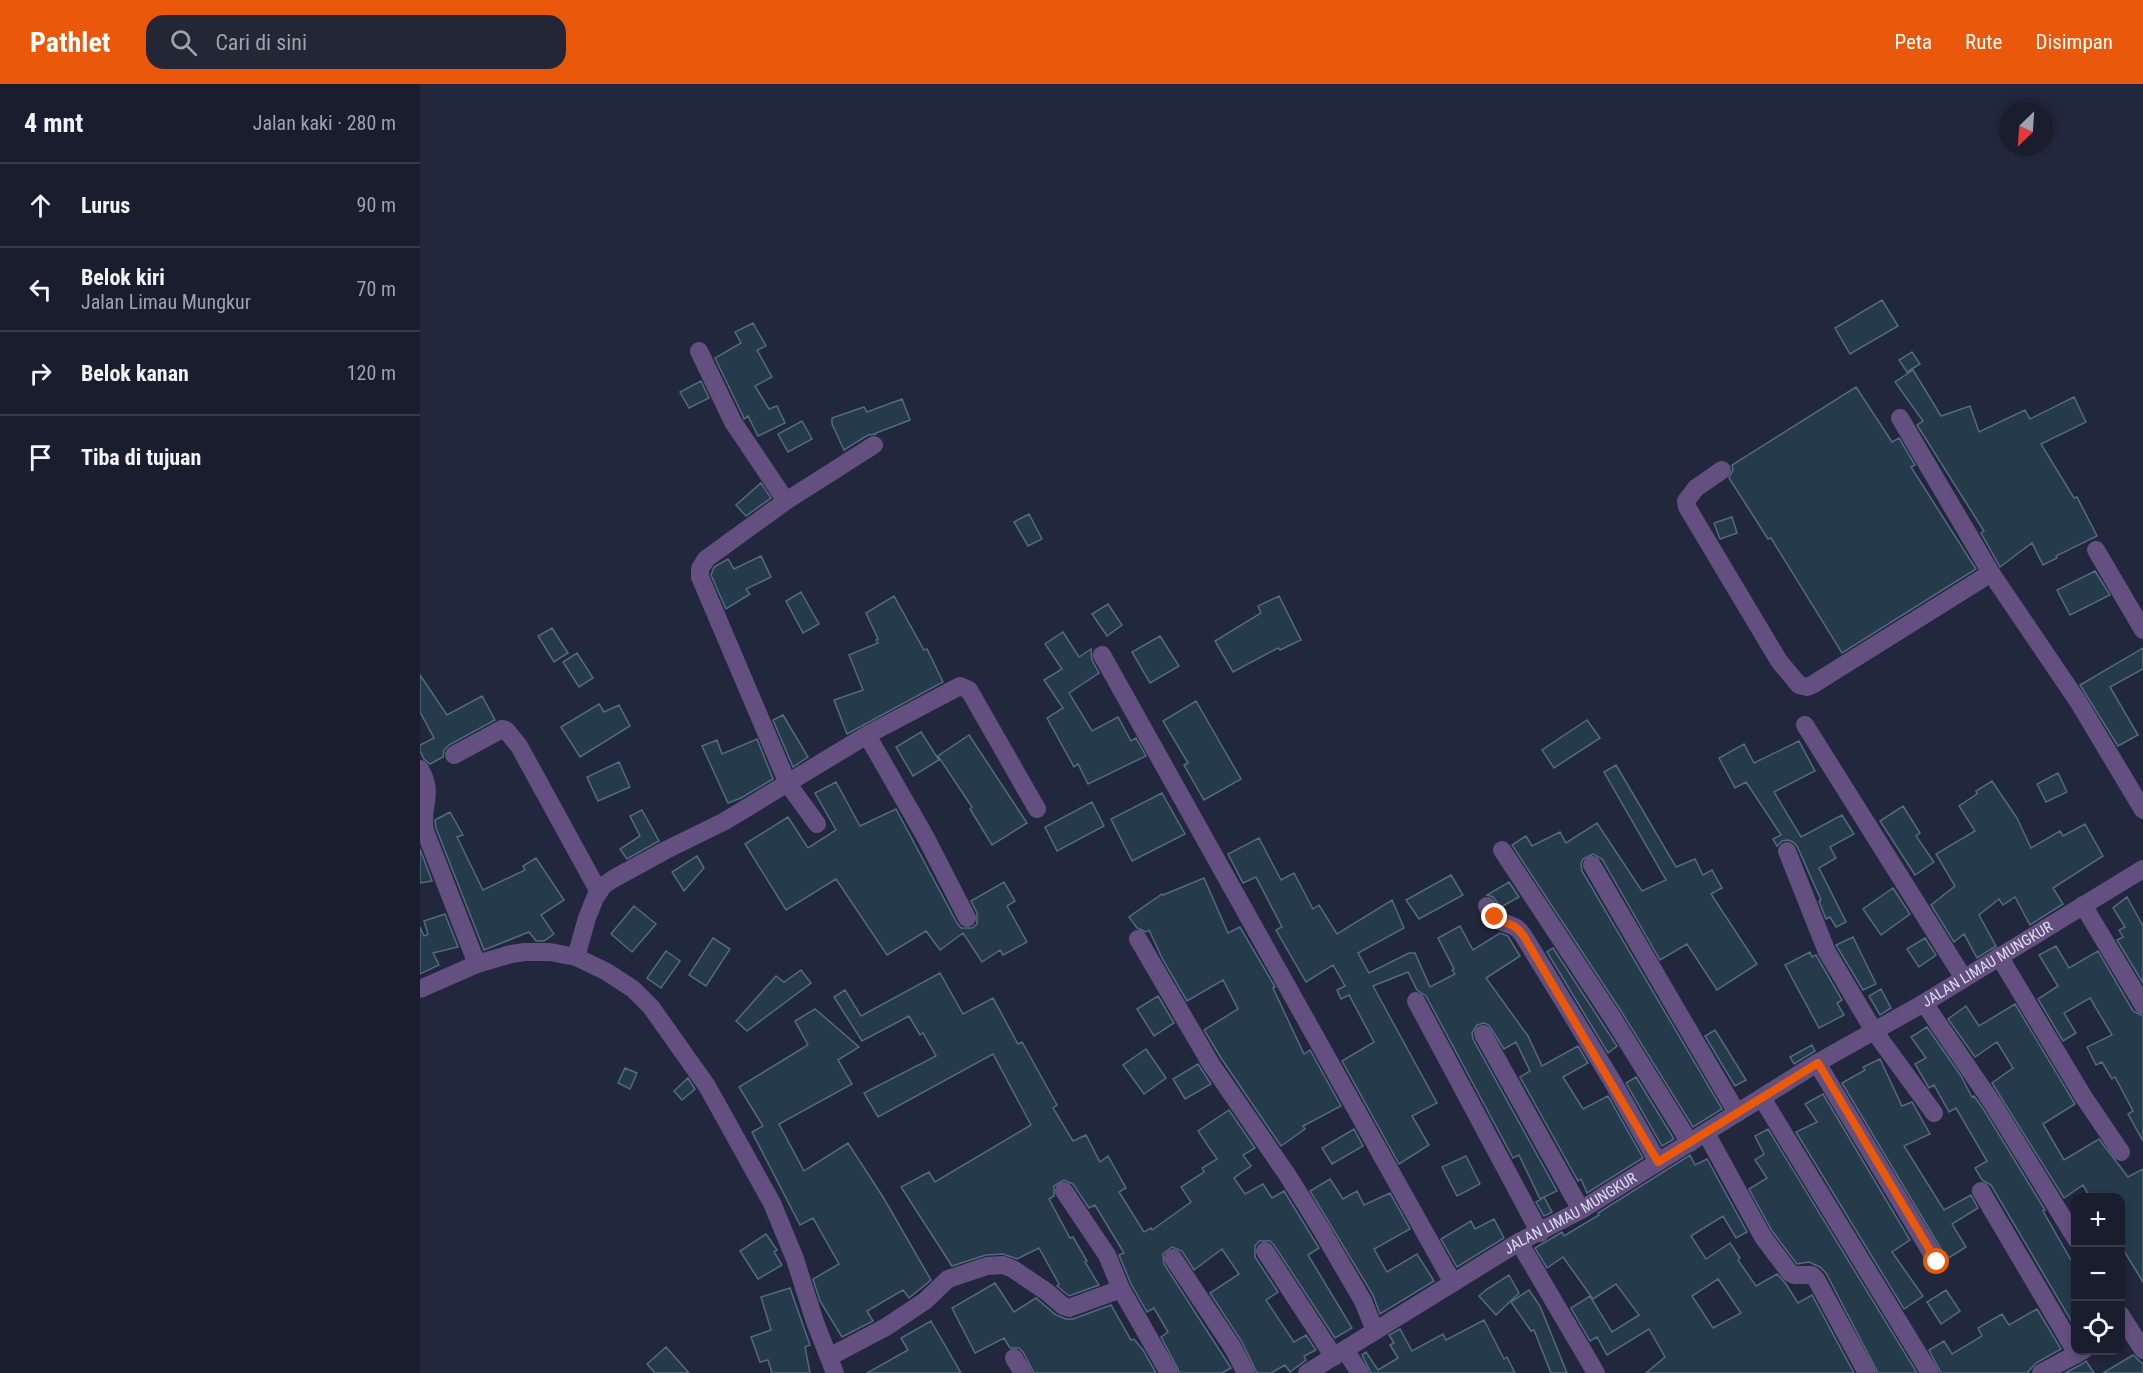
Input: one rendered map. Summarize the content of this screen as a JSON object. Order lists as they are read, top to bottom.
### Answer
{
  "streets": {
    "street": ["JALAN LIMAU MUNGKUR"]
  },
  "north": "bottom left",
  "page": {
    "header": "Pathlet",
    "search": "Cari di sini",
    "nav": ["Peta", "Rute", "Disimpan"],
    "heading": ["4 mnt", "Jalan kaki · 280 m"],
    "list": [
      ["Lurus", "90 m"],
      ["Belok kiri", "Jalan Limau Mungkur", "70 m"],
      ["Belok kanan", "120 m"],
      "Tiba di tujuan"
    ],
    "map_buttons": ["+", "−"]
  }
}
